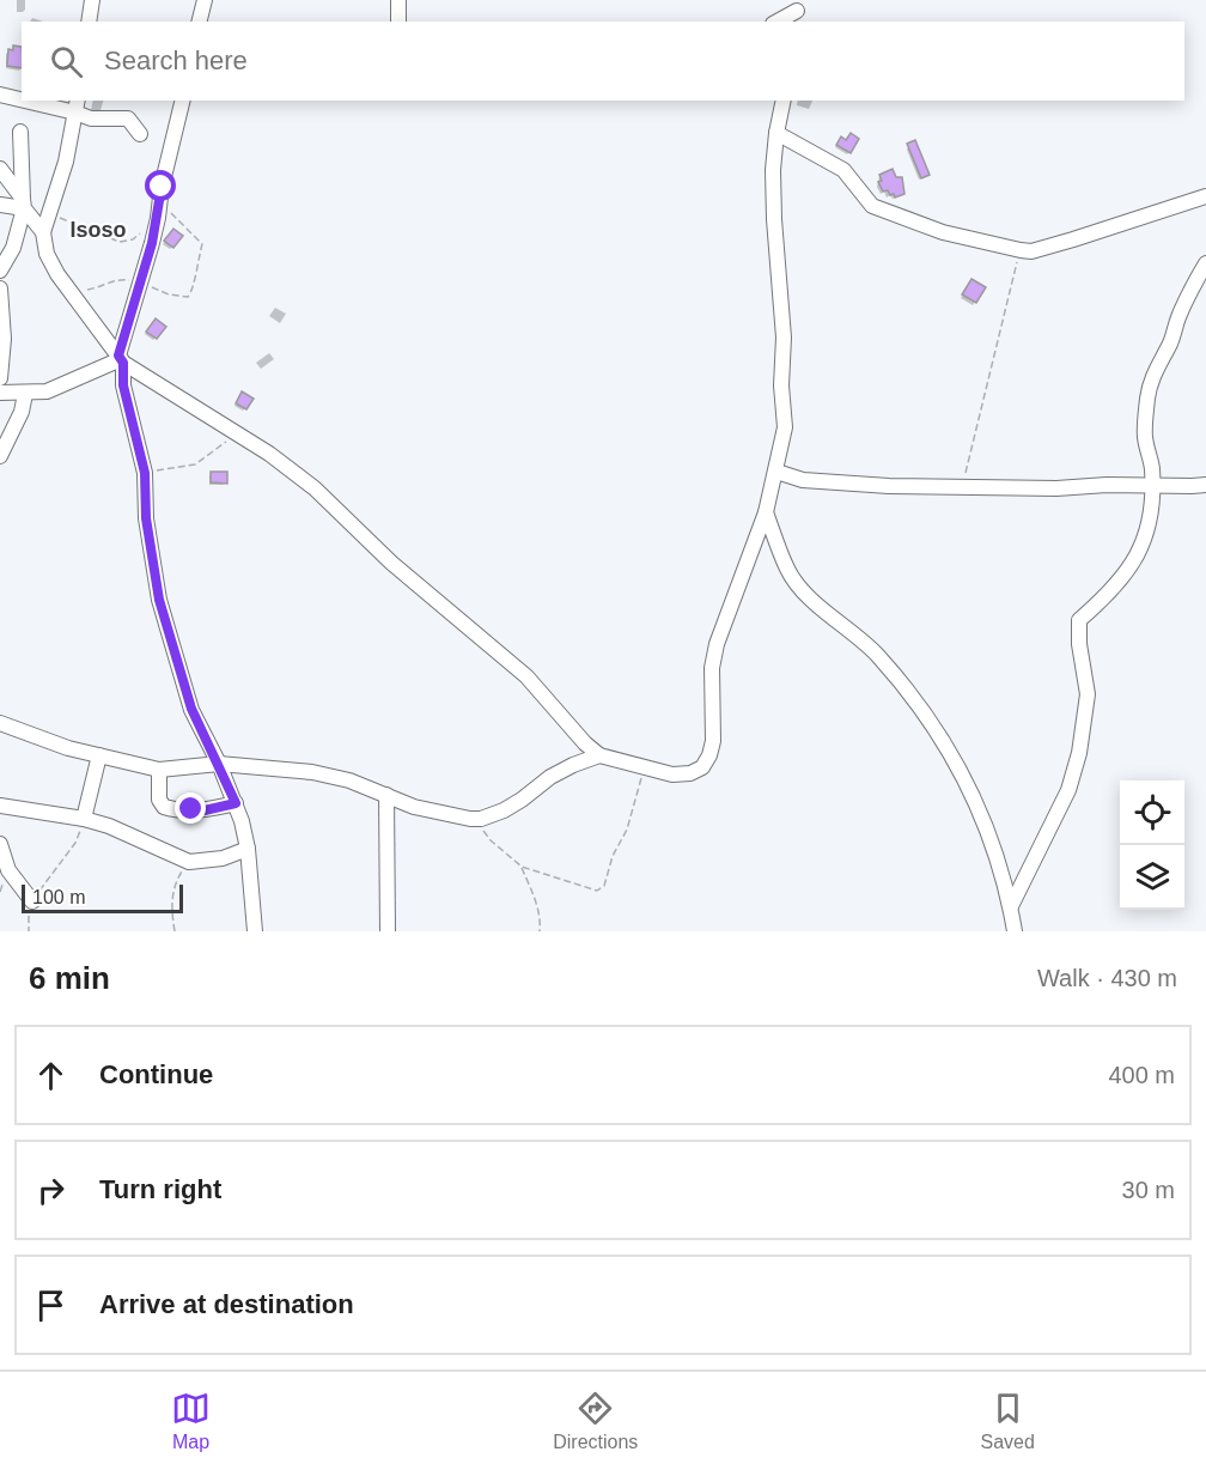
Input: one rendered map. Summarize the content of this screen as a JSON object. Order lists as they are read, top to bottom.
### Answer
{
  "districts": ["Isoso"],
  "scale_bar": "100 m",
  "page": {
    "search": "Search here",
    "scale": "100 m",
    "heading": ["6 min", "Walk · 430 m"],
    "list": [
      ["Continue", "400 m"],
      ["Turn right", "30 m"],
      "Arrive at destination"
    ],
    "nav": ["Map", "Directions", "Saved"]
  }
}
